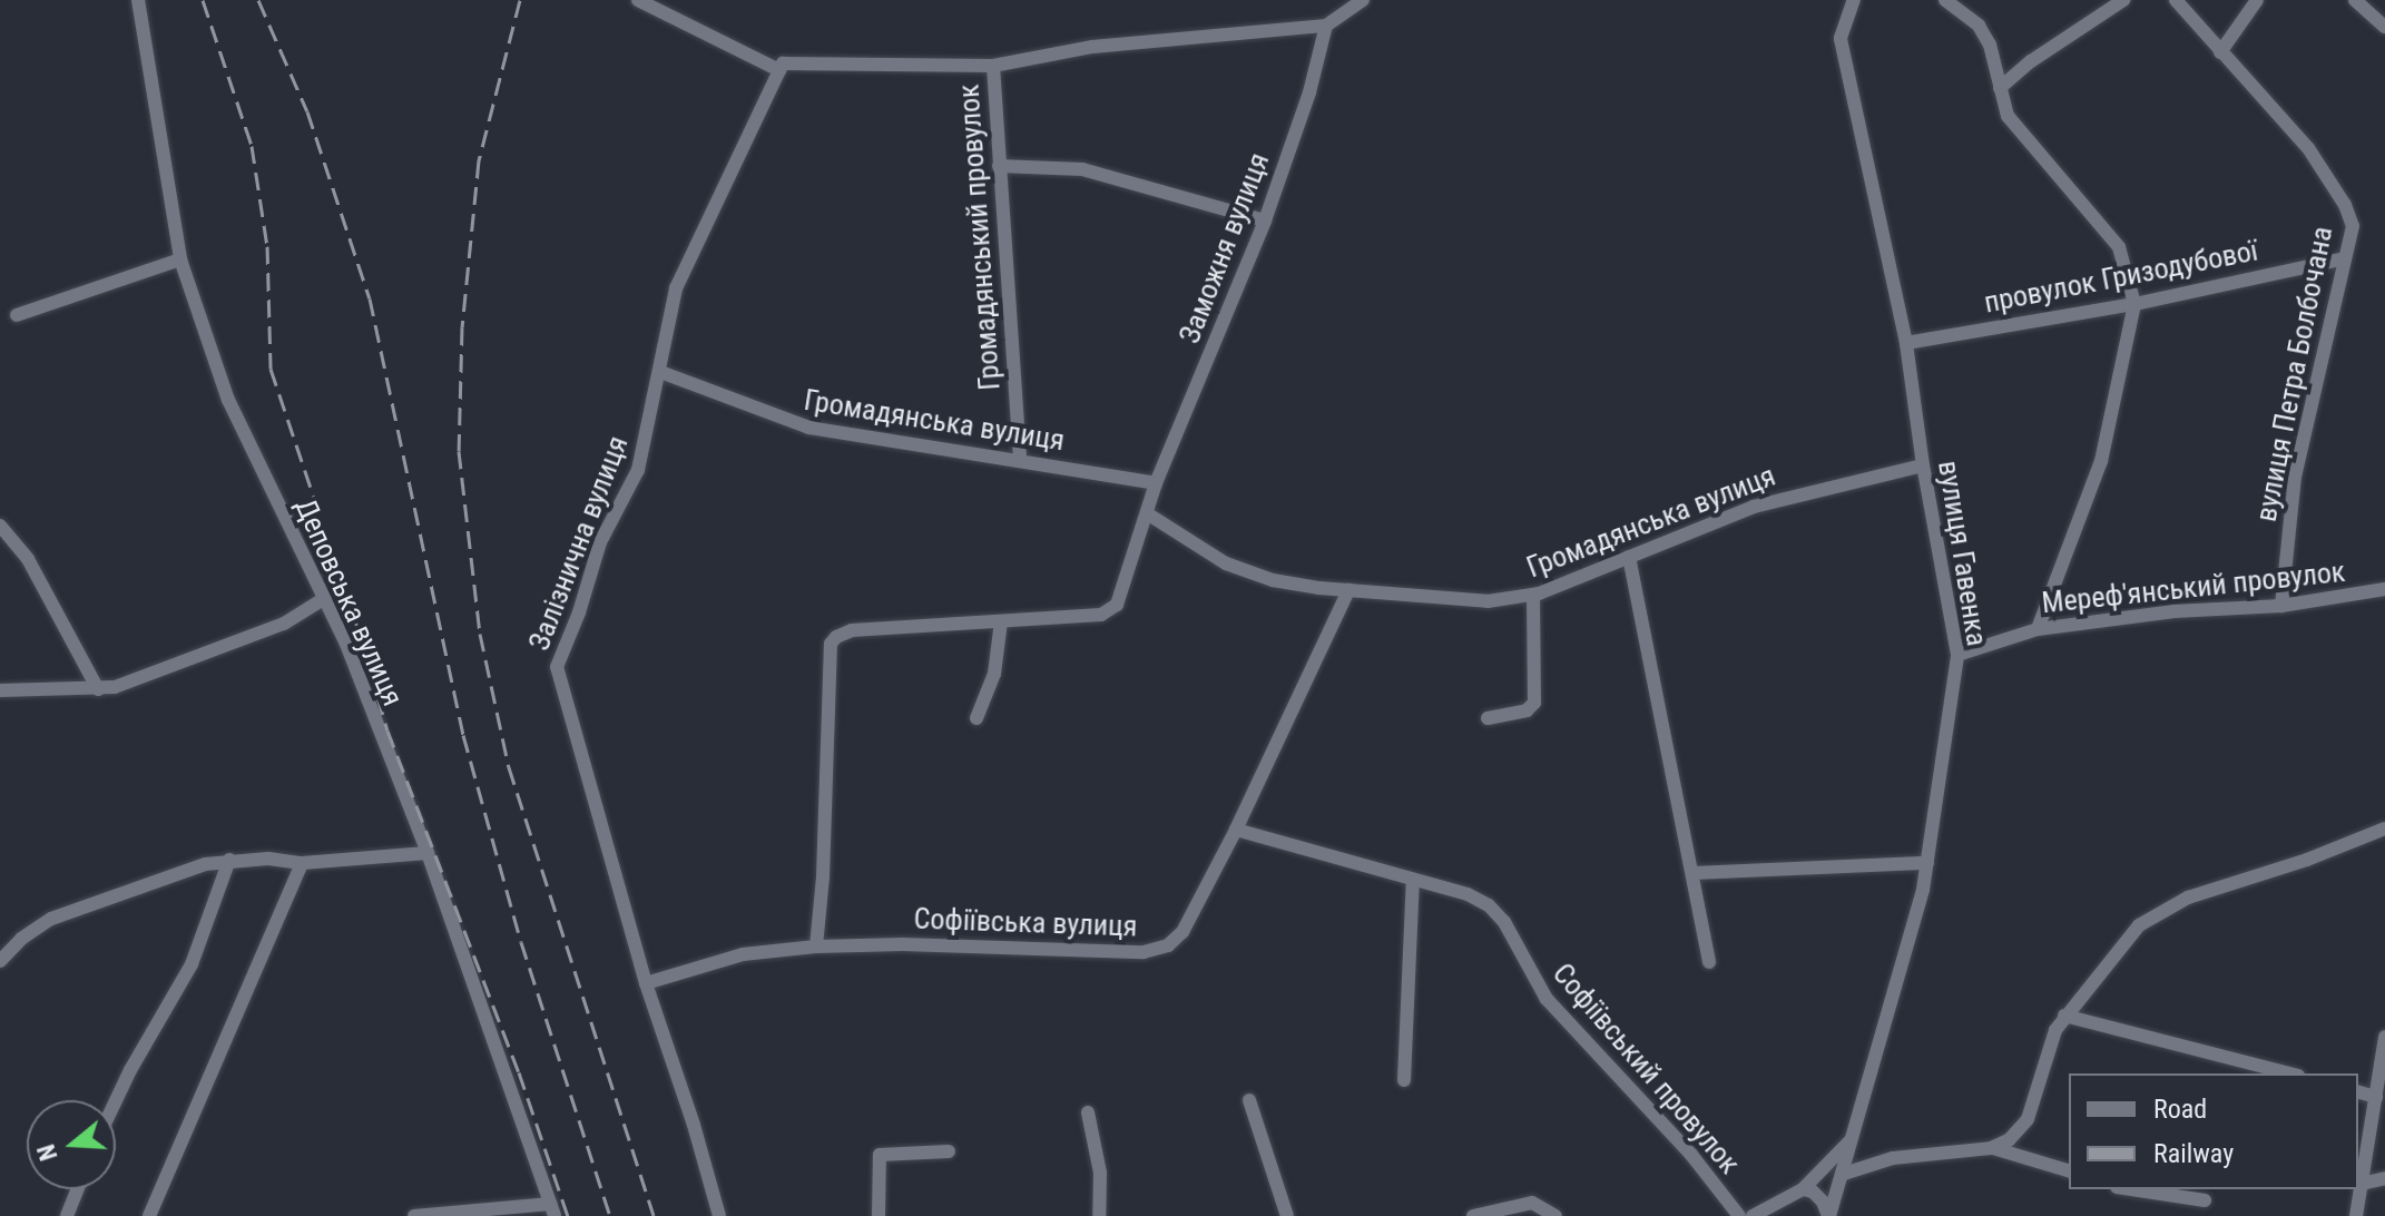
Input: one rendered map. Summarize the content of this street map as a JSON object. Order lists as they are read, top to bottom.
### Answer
{
  "streets": {
    "street": [
      "Громадянський провулок",
      "Заможня вулиця",
      "провулок Гризодубової",
      "вулиця Петра Болбочана",
      "Громадянська вулиця",
      "Залізнична вулиця",
      "вулиця Гавенка",
      "Мереф'янський провулок",
      "Деповська вулиця",
      "Софіївська вулиця",
      "Софіївський провулок"
    ]
  },
  "crossings": [
    ["Громадянський провулок", "Громадянська вулиця"],
    ["Заможня вулиця", "Громадянська вулиця"],
    ["провулок Гризодубової", "вулиця Петра Болбочана"],
    ["провулок Гризодубової", "вулиця Гавенка"],
    ["вулиця Петра Болбочана", "Мереф'янський провулок"],
    ["Громадянська вулиця", "Залізнична вулиця"],
    ["Громадянська вулиця", "вулиця Гавенка"],
    ["Громадянська вулиця", "Софіївська вулиця"],
    ["Залізнична вулиця", "Софіївська вулиця"],
    ["вулиця Гавенка", "Мереф'янський провулок"],
    ["Софіївська вулиця", "Софіївський провулок"]
  ],
  "legend": ["Road", "Railway"],
  "north": "left"
}
